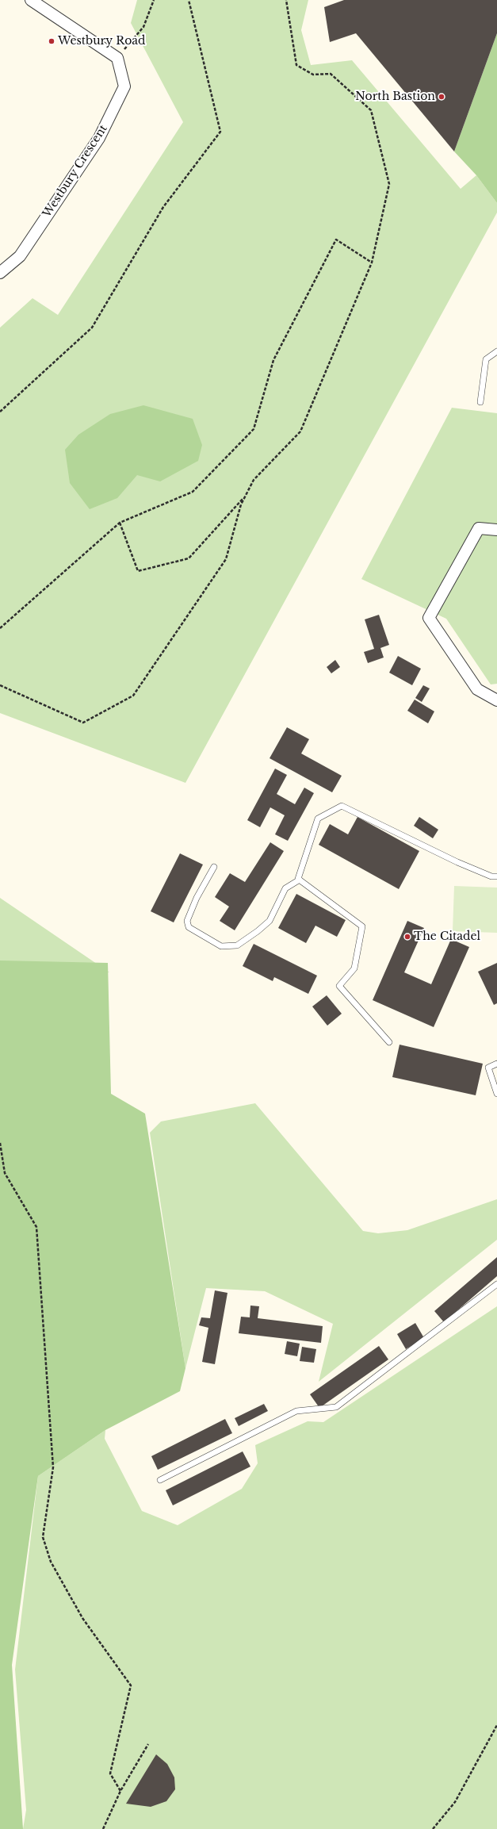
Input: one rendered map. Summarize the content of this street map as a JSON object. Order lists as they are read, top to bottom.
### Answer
{
  "streets": {
    "street": ["Westbury Crescent"]
  },
  "places": ["Westbury Road", "North Bastion", "The Citadel"]
}
